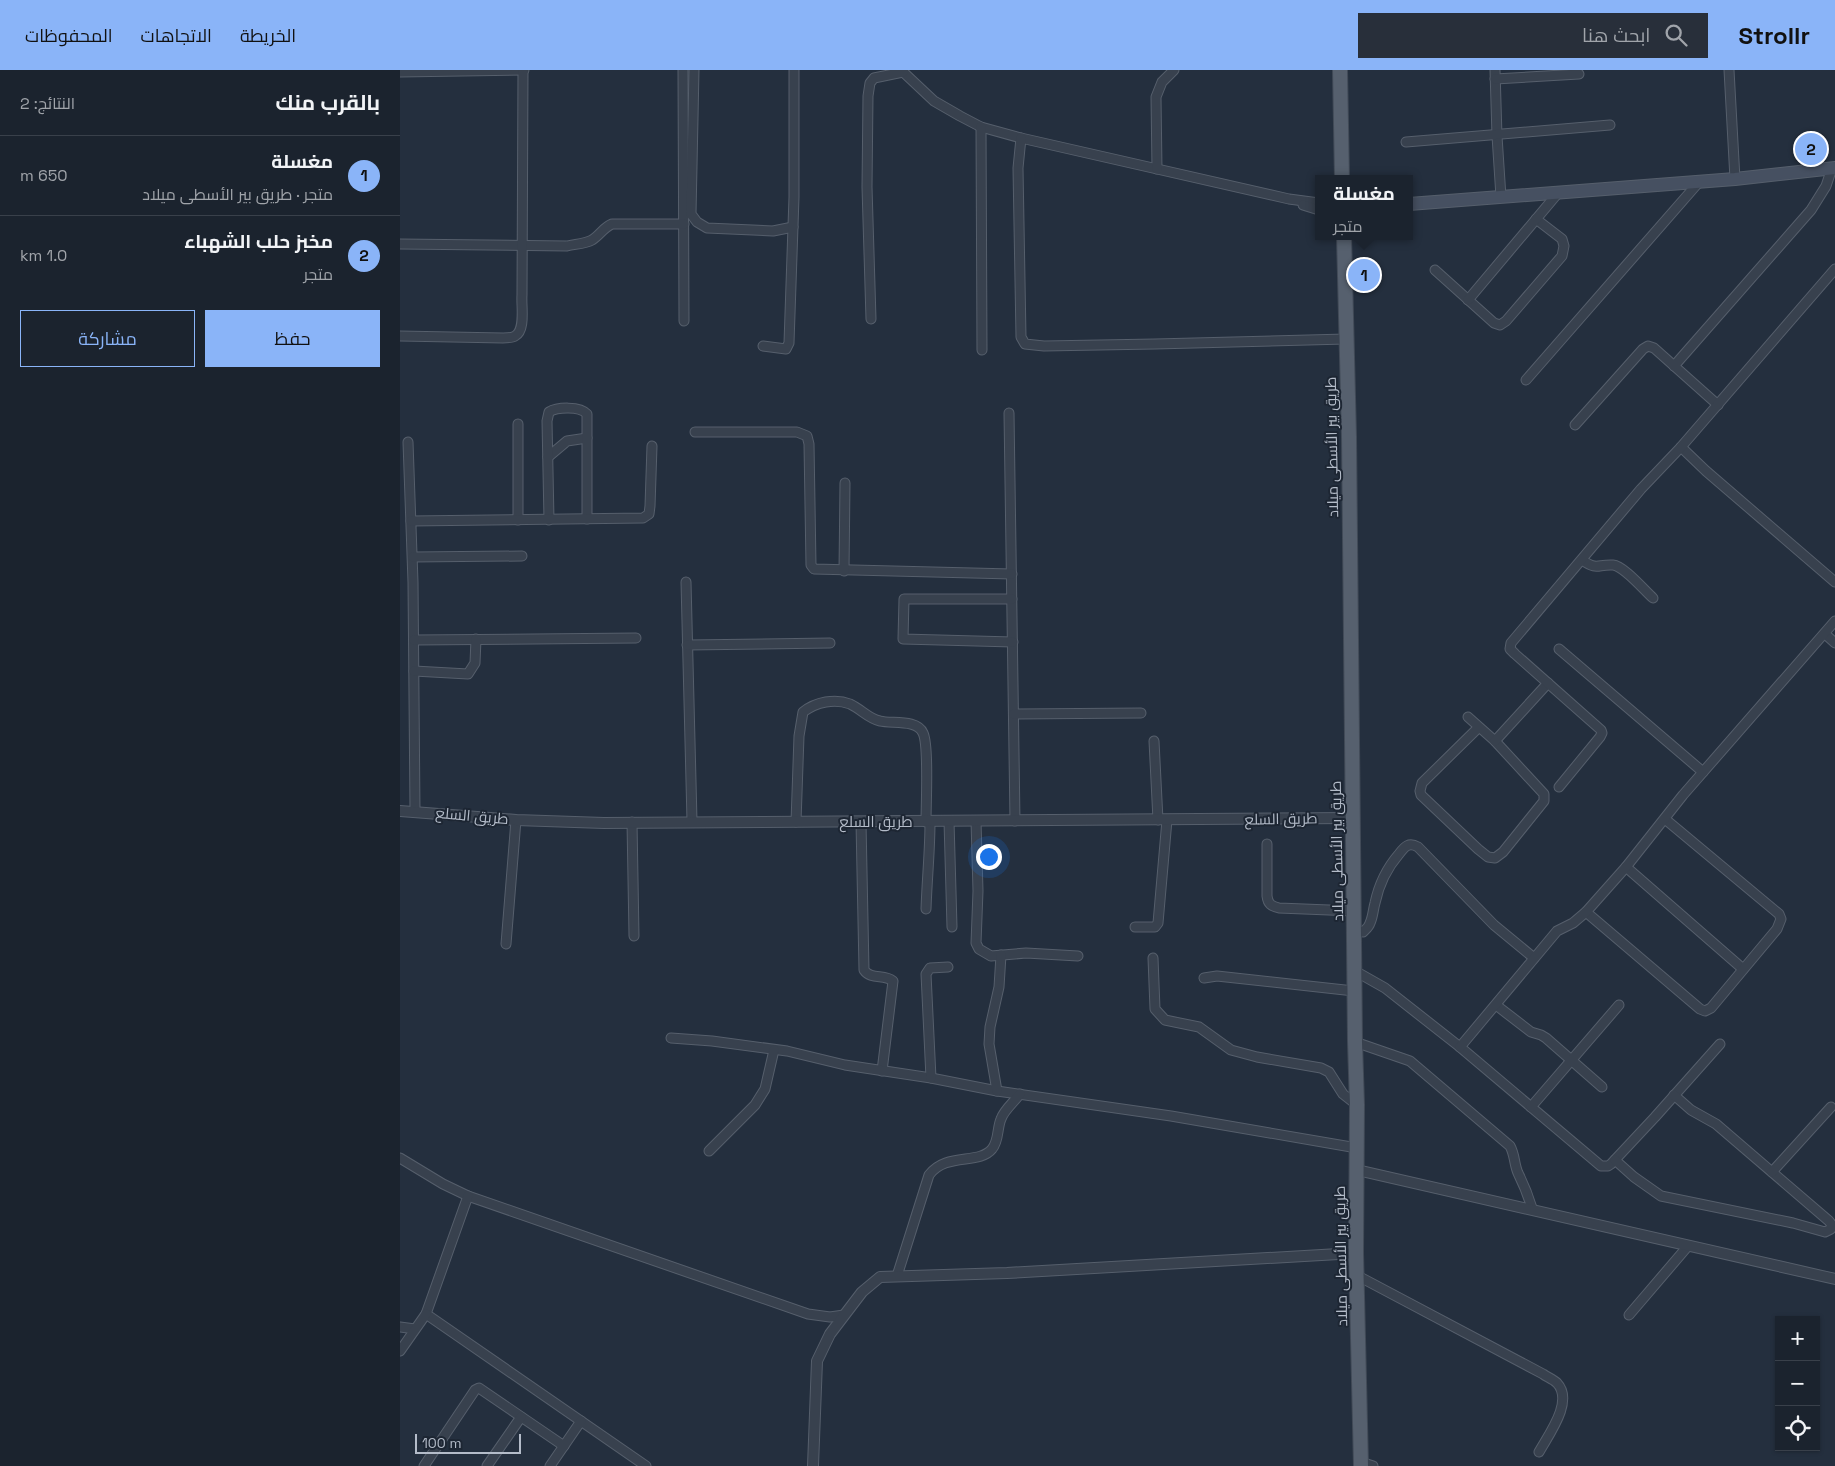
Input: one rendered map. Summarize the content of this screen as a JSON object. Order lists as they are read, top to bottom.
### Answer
{
  "streets": {
    "main road": ["طريق بير الأسطى ميلاد"],
    "street": ["طريق السلع"]
  },
  "crossings": [
    ["طريق بير الأسطى ميلاد", "طريق السلع"]
  ],
  "scale_bar": "100 m",
  "page": {
    "header": "Strollr",
    "search": "ابحث هنا",
    "nav": ["الخريطة", "الاتجاهات", "المحفوظات"],
    "heading": ["بالقرب منك", "النتائج: 2"],
    "pins": ["2", "1"],
    "list": [
      {
        "mark": "1",
        "name": "مغسلة",
        "note": "متجر · طريق بير الأسطى ميلاد",
        "value": "650 m"
      },
      {
        "mark": "2",
        "name": "مخبز حلب الشهباء",
        "note": "متجر",
        "value": "1.0 km"
      }
    ],
    "popup": ["مغسلة", "متجر"],
    "buttons": ["حفظ", "مشاركة"],
    "map_buttons": ["+", "−"],
    "scale": "100 m"
  }
}
